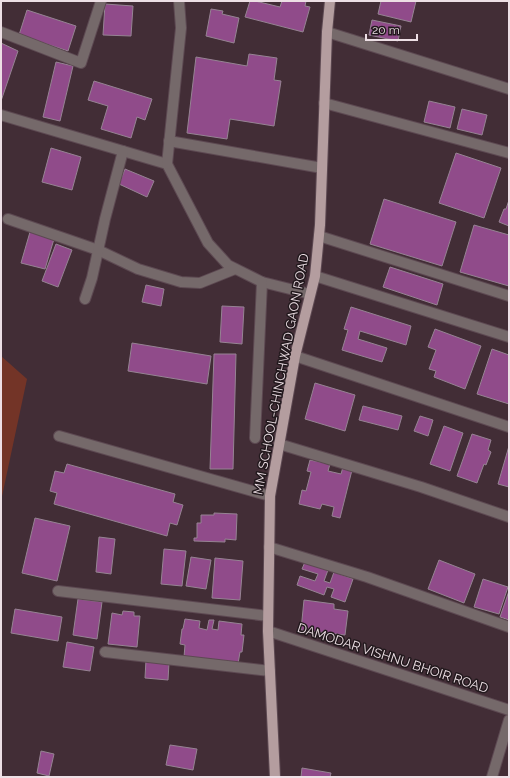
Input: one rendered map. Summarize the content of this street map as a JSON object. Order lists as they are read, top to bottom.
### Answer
{
  "streets": {
    "main road": ["MM SCHOOL-CHINCHWAD GAON ROAD"],
    "street": ["DAMODAR VISHNU BHOIR ROAD"]
  },
  "crossings": [
    ["MM SCHOOL-CHINCHWAD GAON ROAD", "DAMODAR VISHNU BHOIR ROAD"]
  ],
  "scale_bar": "20 m"
}
